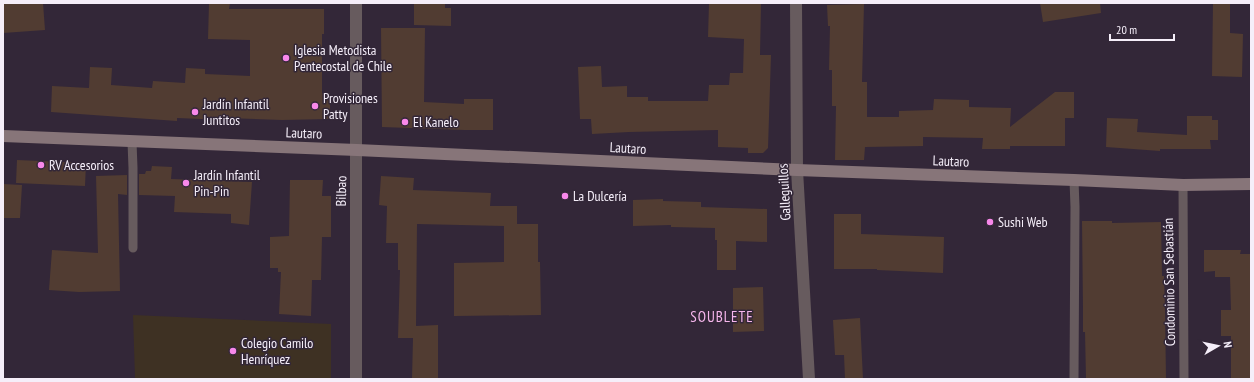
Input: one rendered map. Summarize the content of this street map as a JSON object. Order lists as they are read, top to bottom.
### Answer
{
  "streets": {
    "main road": ["Lautaro"],
    "street": ["Bilbao", "Galleguillos"],
    "lane": ["Condominio San Sebastián"]
  },
  "crossings": [
    ["Lautaro", "Bilbao"],
    ["Lautaro", "Galleguillos"],
    ["Lautaro", "Condominio San Sebastián"]
  ],
  "districts": ["SOUBLETE"],
  "places": [
    "Iglesia Metodista Pentecostal de Chile",
    "Provisiones Patty",
    "Jardín Infantil Juntitos",
    "El Kanelo",
    "RV Accesorios",
    "Jardín Infantil Pin-Pin",
    "La Dulcería",
    "Sushi Web",
    "Colegio Camilo Henríquez"
  ],
  "scale_bar": "20 m",
  "north": "right"
}
